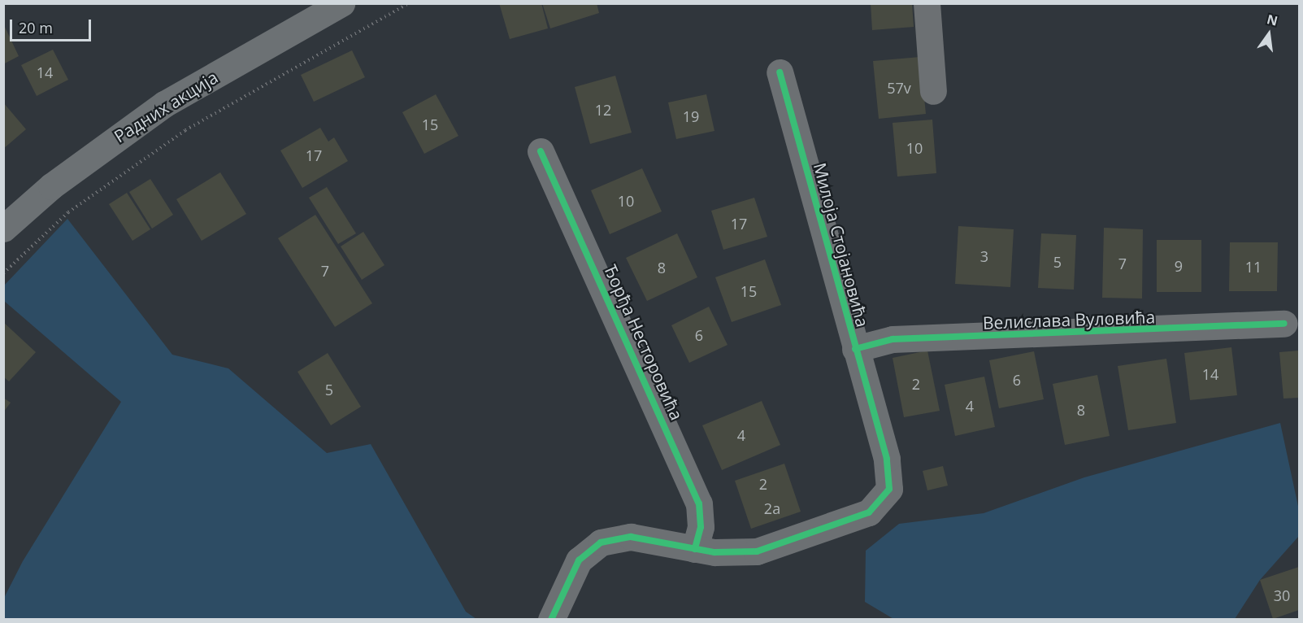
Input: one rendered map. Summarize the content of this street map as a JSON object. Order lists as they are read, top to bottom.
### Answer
{
  "streets": {
    "main road": ["Радних акција"],
    "street": ["Милоја Стојановића", "Велислава Вуловића", "Ђорђа Несторовића"]
  },
  "crossings": [
    ["Милоја Стојановића", "Велислава Вуловића"],
    ["Милоја Стојановића", "Ђорђа Несторовића"]
  ],
  "house_numbers": [
    "14",
    "57v",
    "12",
    "19",
    "15",
    "10",
    "17",
    "10",
    "17",
    "3",
    "5",
    "7",
    "9",
    "11",
    "8",
    "7",
    "15",
    "6",
    "14",
    "6",
    "2",
    "5",
    "4",
    "8",
    "4",
    "2",
    "2a",
    "30"
  ],
  "scale_bar": "20 m",
  "north": "top"
}
